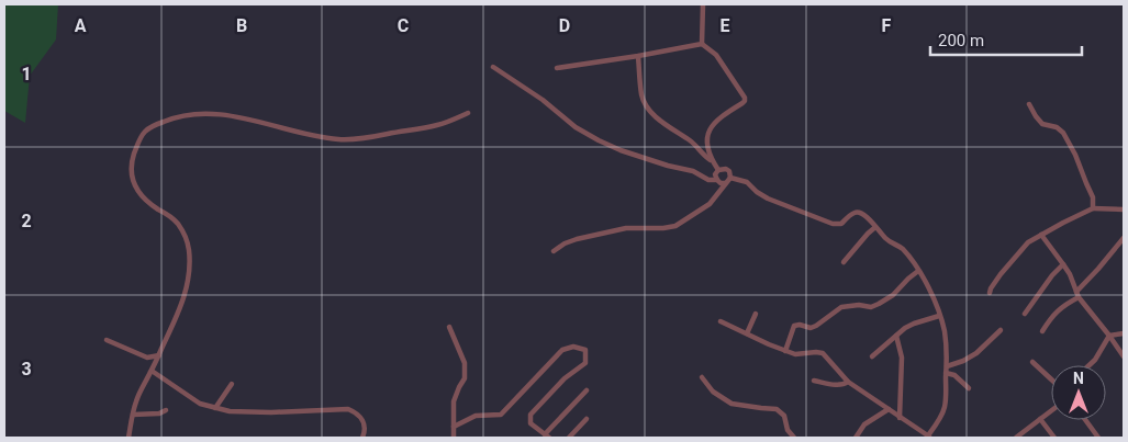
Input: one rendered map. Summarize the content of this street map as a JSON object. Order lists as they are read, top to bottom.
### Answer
{
  "scale_bar": "200 m",
  "north": "top",
  "grid": {
    "columns": [
      "A",
      "B",
      "C",
      "D",
      "E",
      "F"
    ],
    "rows": ["1", "2", "3"]
  }
}
